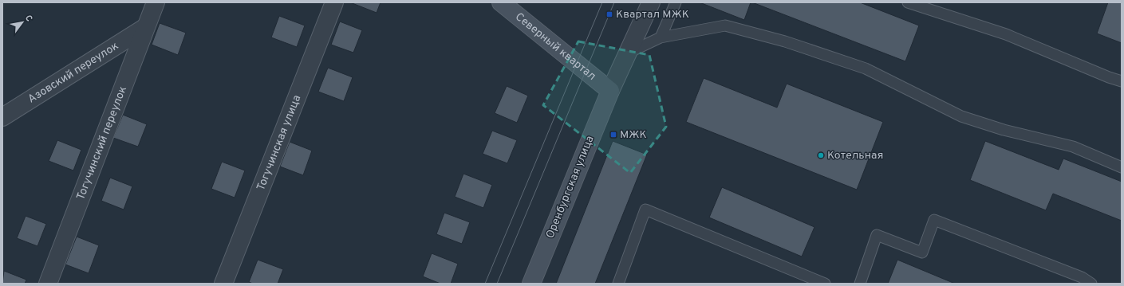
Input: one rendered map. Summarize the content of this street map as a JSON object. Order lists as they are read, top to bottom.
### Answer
{
  "streets": {
    "main road": ["Северный квартал", "Оренбургская улица"],
    "street": ["Азовский переулок", "Тогучинский переулок", "Тогучинская улица"]
  },
  "crossings": [
    ["Северный квартал", "Оренбургская улица"],
    ["Азовский переулок", "Тогучинский переулок"]
  ],
  "places": {
    "transit": ["Квартал МЖК", "МЖК"],
    "other": ["Котельная"]
  },
  "north": "top right"
}
